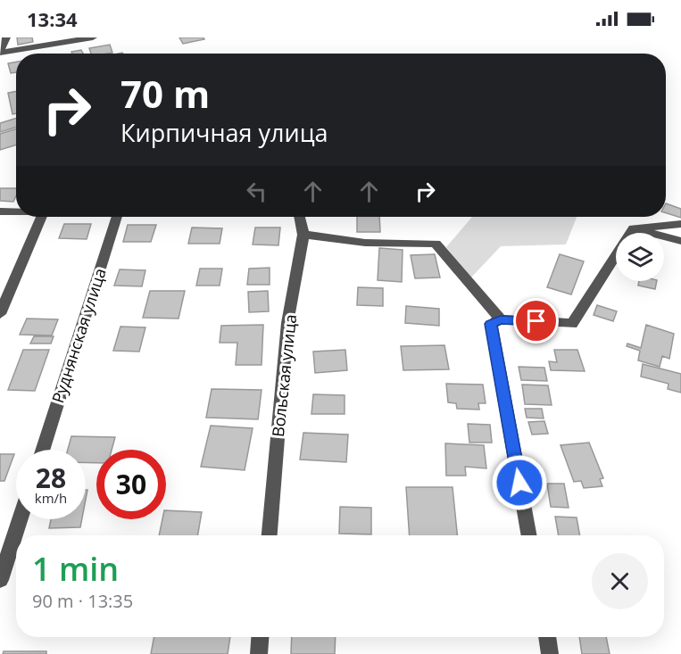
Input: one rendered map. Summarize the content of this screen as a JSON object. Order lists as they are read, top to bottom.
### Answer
{
  "streets": {
    "street": ["Руднянская улица", "Вольская улица"]
  },
  "page": {
    "status": "13:34",
    "turn": ["70 m", "Кирпичная улица"],
    "speed": "28 km/h",
    "limit": "30",
    "heading": ["1 min", "90 m · 13:35"]
  }
}
